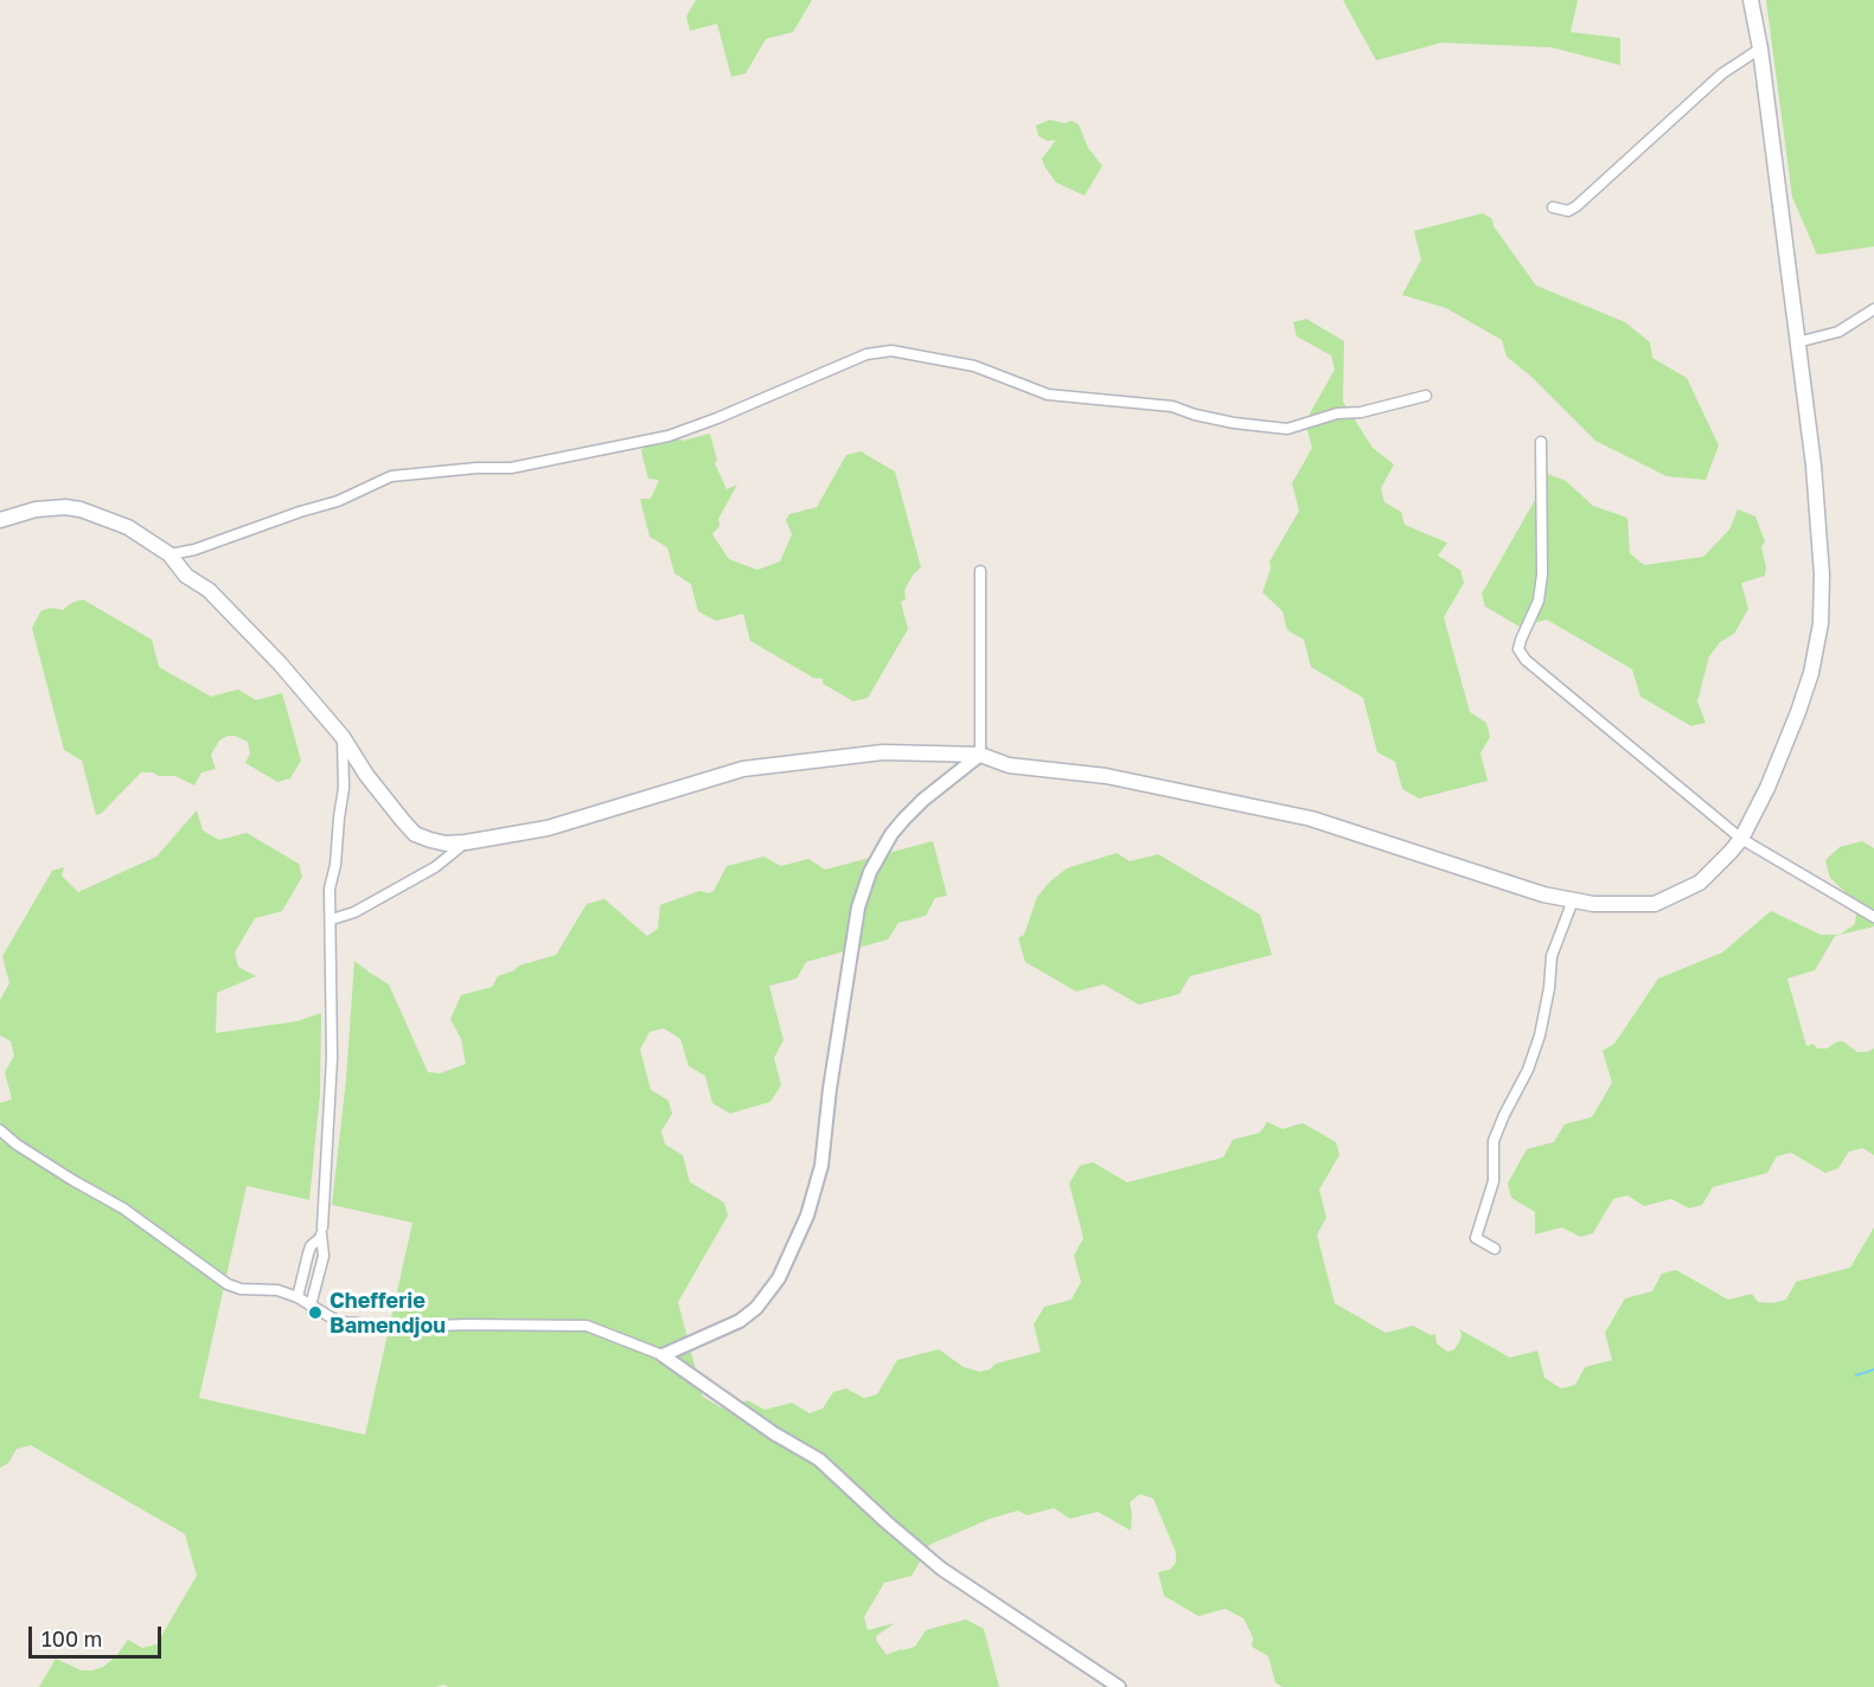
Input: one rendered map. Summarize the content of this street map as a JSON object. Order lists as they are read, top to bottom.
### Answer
{
  "places": ["Chefferie Bamendjou"],
  "scale_bar": "100 m"
}
